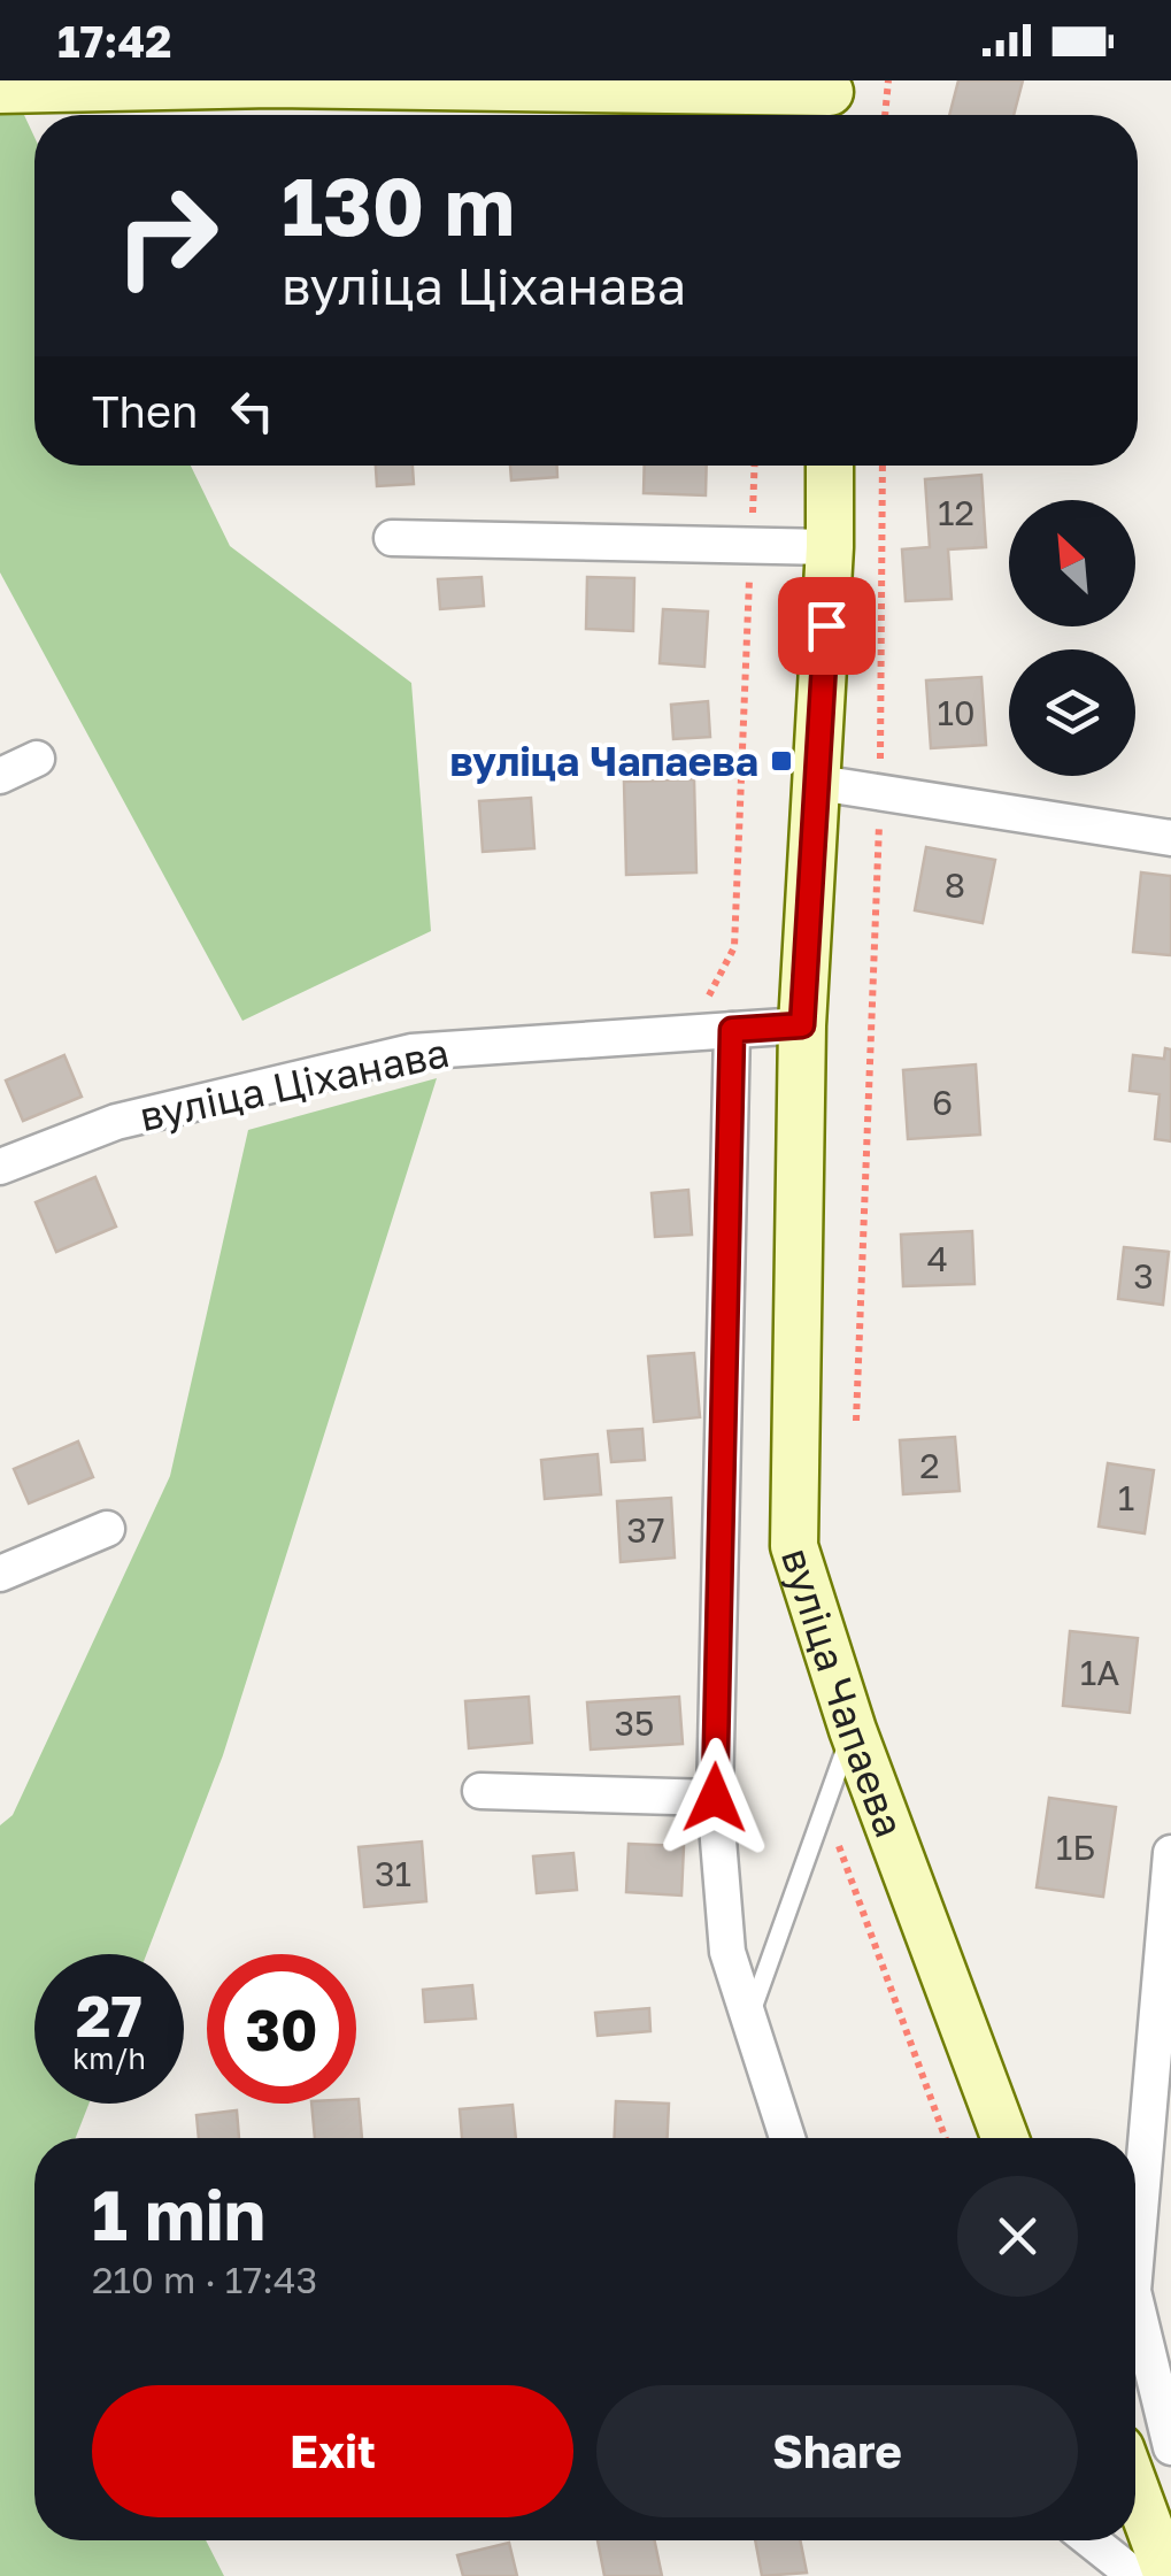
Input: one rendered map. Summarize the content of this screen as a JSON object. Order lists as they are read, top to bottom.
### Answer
{
  "streets": {
    "street": ["вуліца Ціханава", "вуліца Чапаева"]
  },
  "crossings": [
    ["вуліца Ціханава", "вуліца Чапаева"]
  ],
  "places": {
    "transit": ["вуліца Чапаева"]
  },
  "house_numbers": [
    "12",
    "10",
    "8",
    "6",
    "4",
    "3",
    "2",
    "1",
    "37",
    "1А",
    "35",
    "1Б",
    "31"
  ],
  "north": "top left",
  "page": {
    "status": "17:42",
    "turn": ["130 m", "вуліца Ціханава"],
    "then": "Then",
    "speed": "27 km/h",
    "limit": "30",
    "heading": ["1 min", "210 m · 17:43"],
    "buttons": ["Exit", "Share"]
  }
}
